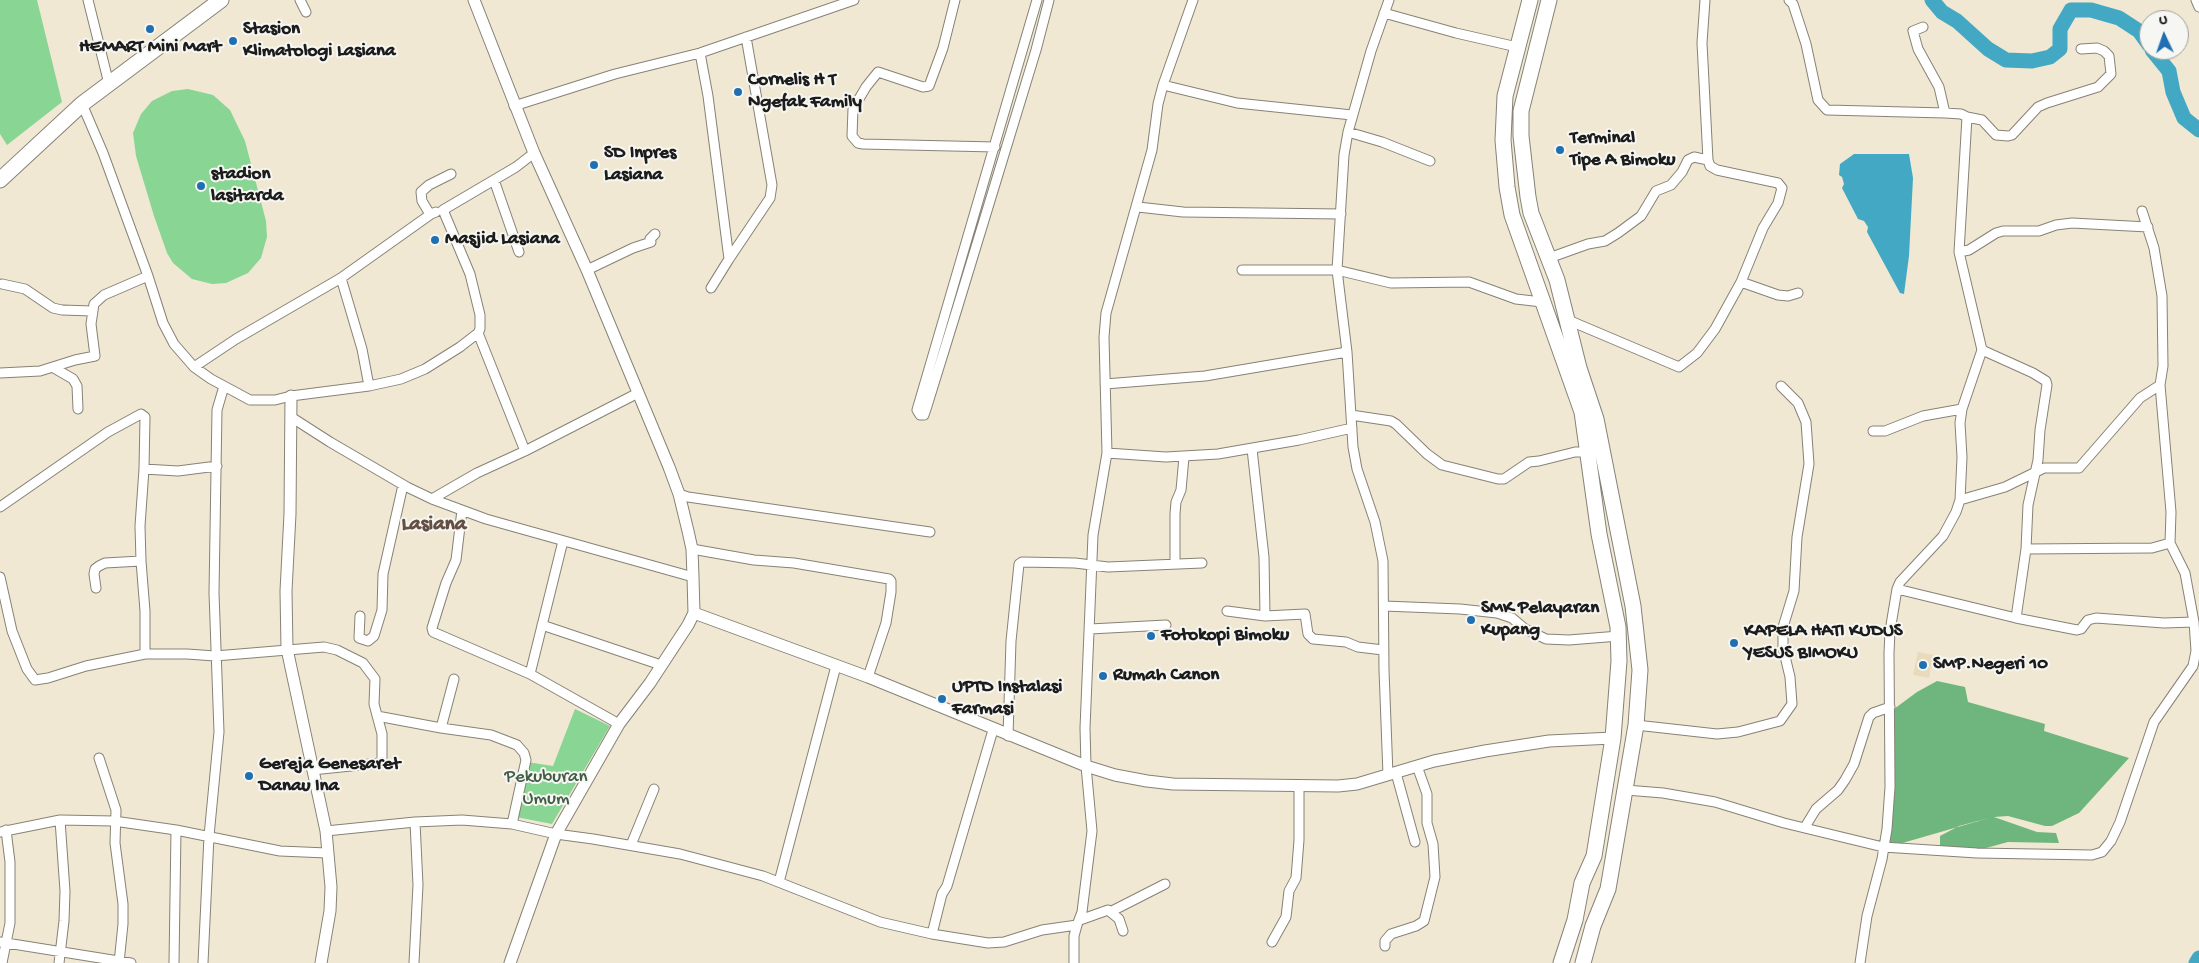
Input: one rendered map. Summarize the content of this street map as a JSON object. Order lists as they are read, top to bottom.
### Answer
{
  "districts": ["Lasiana"],
  "parks": ["Pekuburan Umum"],
  "places": [
    "HEMART Mini Mart",
    "Stasion Klimatologi Lasiana",
    "Cornelis H T Ngefak Family",
    "Terminal Tipe A Bimoku",
    "SD Inpres Lasiana",
    "stadion lasitarda",
    "Masjid Lasiana",
    "SMK Pelayaran Kupang",
    "Fotokopi Bimoku",
    "KAPELA HATI KUDUS YESUS BIMOKU",
    "SMP.Negeri 10",
    "Rumah Canon",
    "UPTD Instalasi Farmasi",
    "Gereja Genesaret Danau Ina"
  ],
  "north": "top"
}
